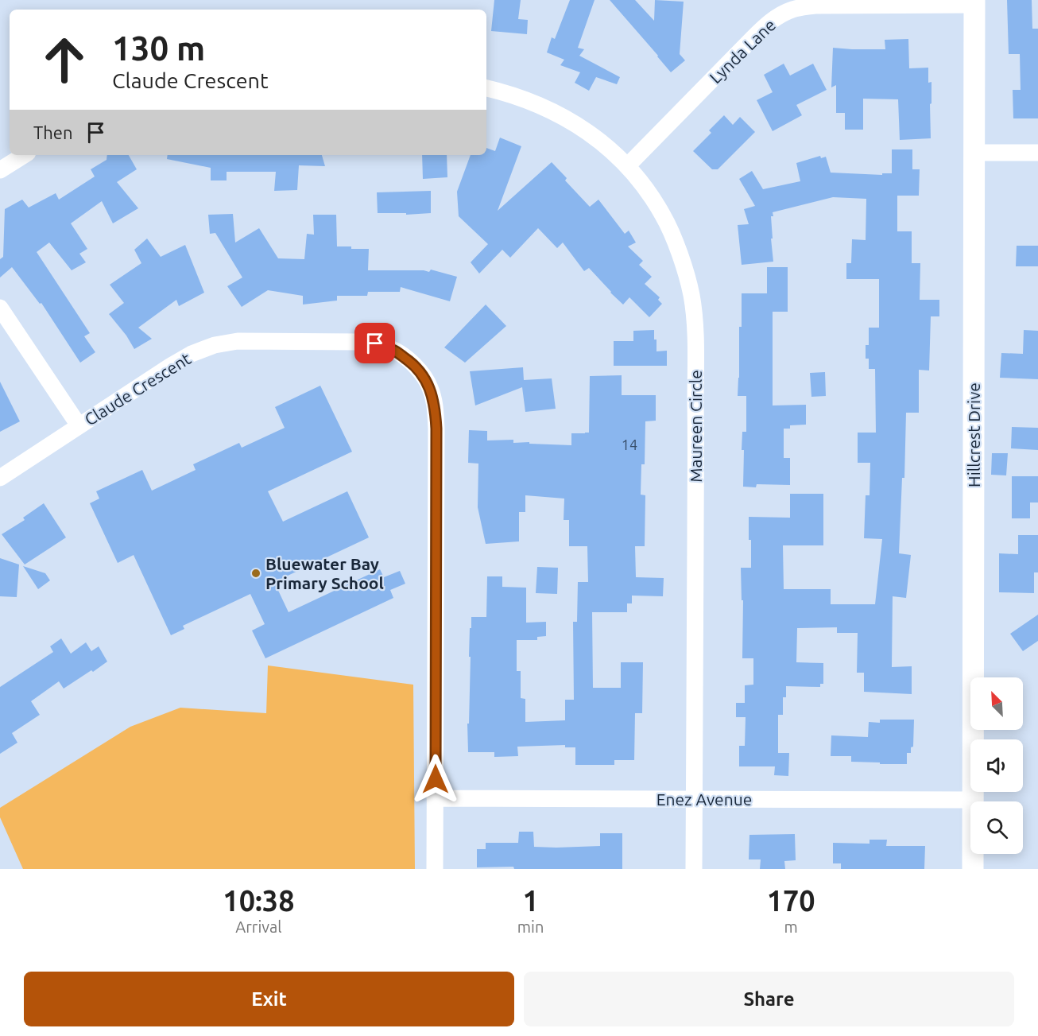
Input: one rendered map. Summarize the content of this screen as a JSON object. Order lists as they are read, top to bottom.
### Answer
{
  "streets": {
    "street": [
      "Lynda Lane",
      "Claude Crescent",
      "Maureen Circle",
      "Hillcrest Drive",
      "Enez Avenue"
    ]
  },
  "crossings": [
    ["Lynda Lane", "Maureen Circle"],
    ["Lynda Lane", "Hillcrest Drive"],
    ["Claude Crescent", "Enez Avenue"],
    ["Maureen Circle", "Enez Avenue"],
    ["Hillcrest Drive", "Enez Avenue"]
  ],
  "places": ["Bluewater Bay Primary School"],
  "house_numbers": ["14"],
  "north": "top left",
  "page": {
    "turn": ["130 m", "Claude Crescent"],
    "then": "Then",
    "eta": [
      "10:38",
      "Arrival",
      "1",
      "min",
      "170",
      "m"
    ],
    "buttons": ["Exit", "Share"]
  }
}
